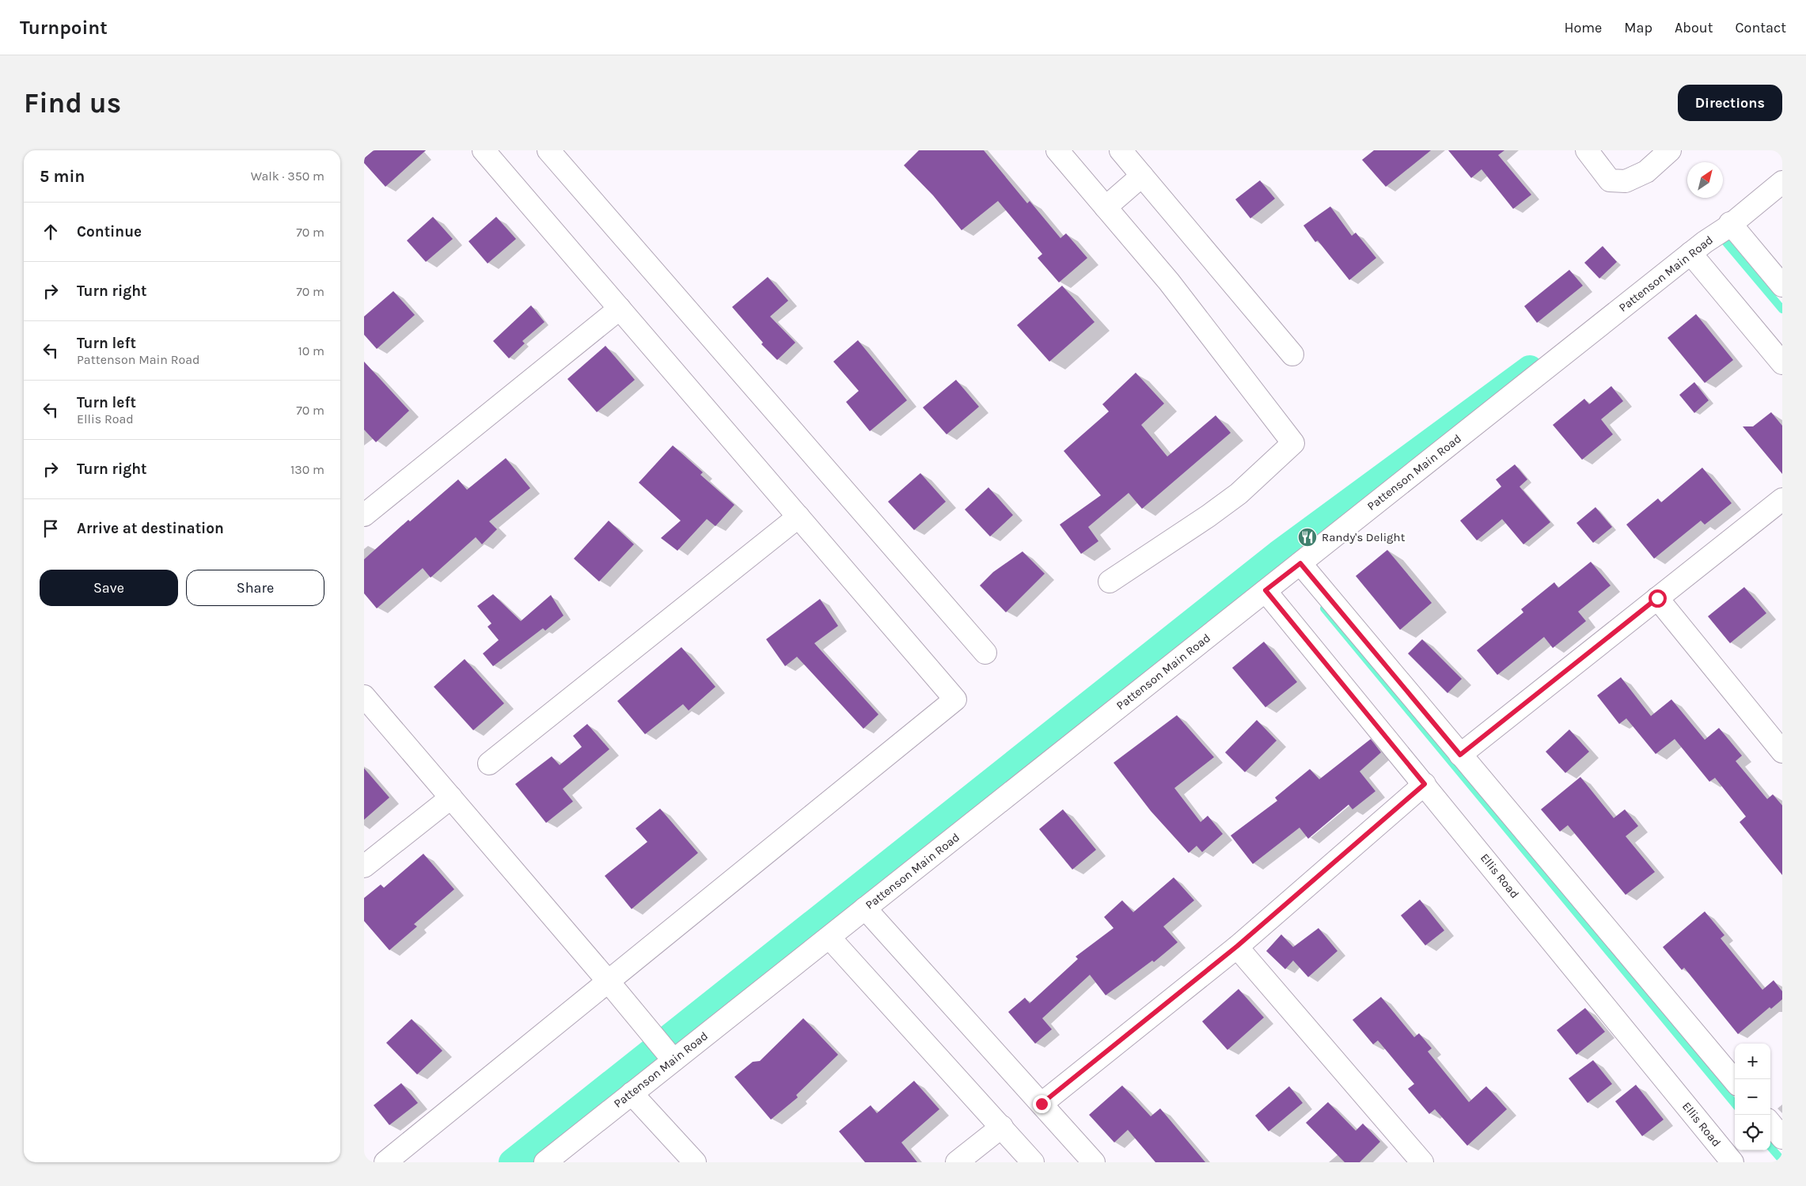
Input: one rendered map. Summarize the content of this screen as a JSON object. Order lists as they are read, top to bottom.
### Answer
{
  "streets": {
    "street": ["Pattenson Main Road", "Ellis Road"]
  },
  "crossings": [
    ["Pattenson Main Road", "Ellis Road"]
  ],
  "places": {
    "restaurant": ["Randy's Delight"]
  },
  "north": "top right",
  "page": {
    "header": "Turnpoint",
    "nav": [
      "Home",
      "Map",
      "About",
      "Contact"
    ],
    "buttons": [
      "Directions",
      ["Save", "Share"]
    ],
    "title": "Find us",
    "heading": ["5 min", "Walk · 350 m"],
    "list": [
      ["Continue", "70 m"],
      ["Turn right", "70 m"],
      ["Turn left", "Pattenson Main Road", "10 m"],
      ["Turn left", "Ellis Road", "70 m"],
      ["Turn right", "130 m"],
      "Arrive at destination"
    ],
    "map_buttons": ["+", "−"]
  }
}
